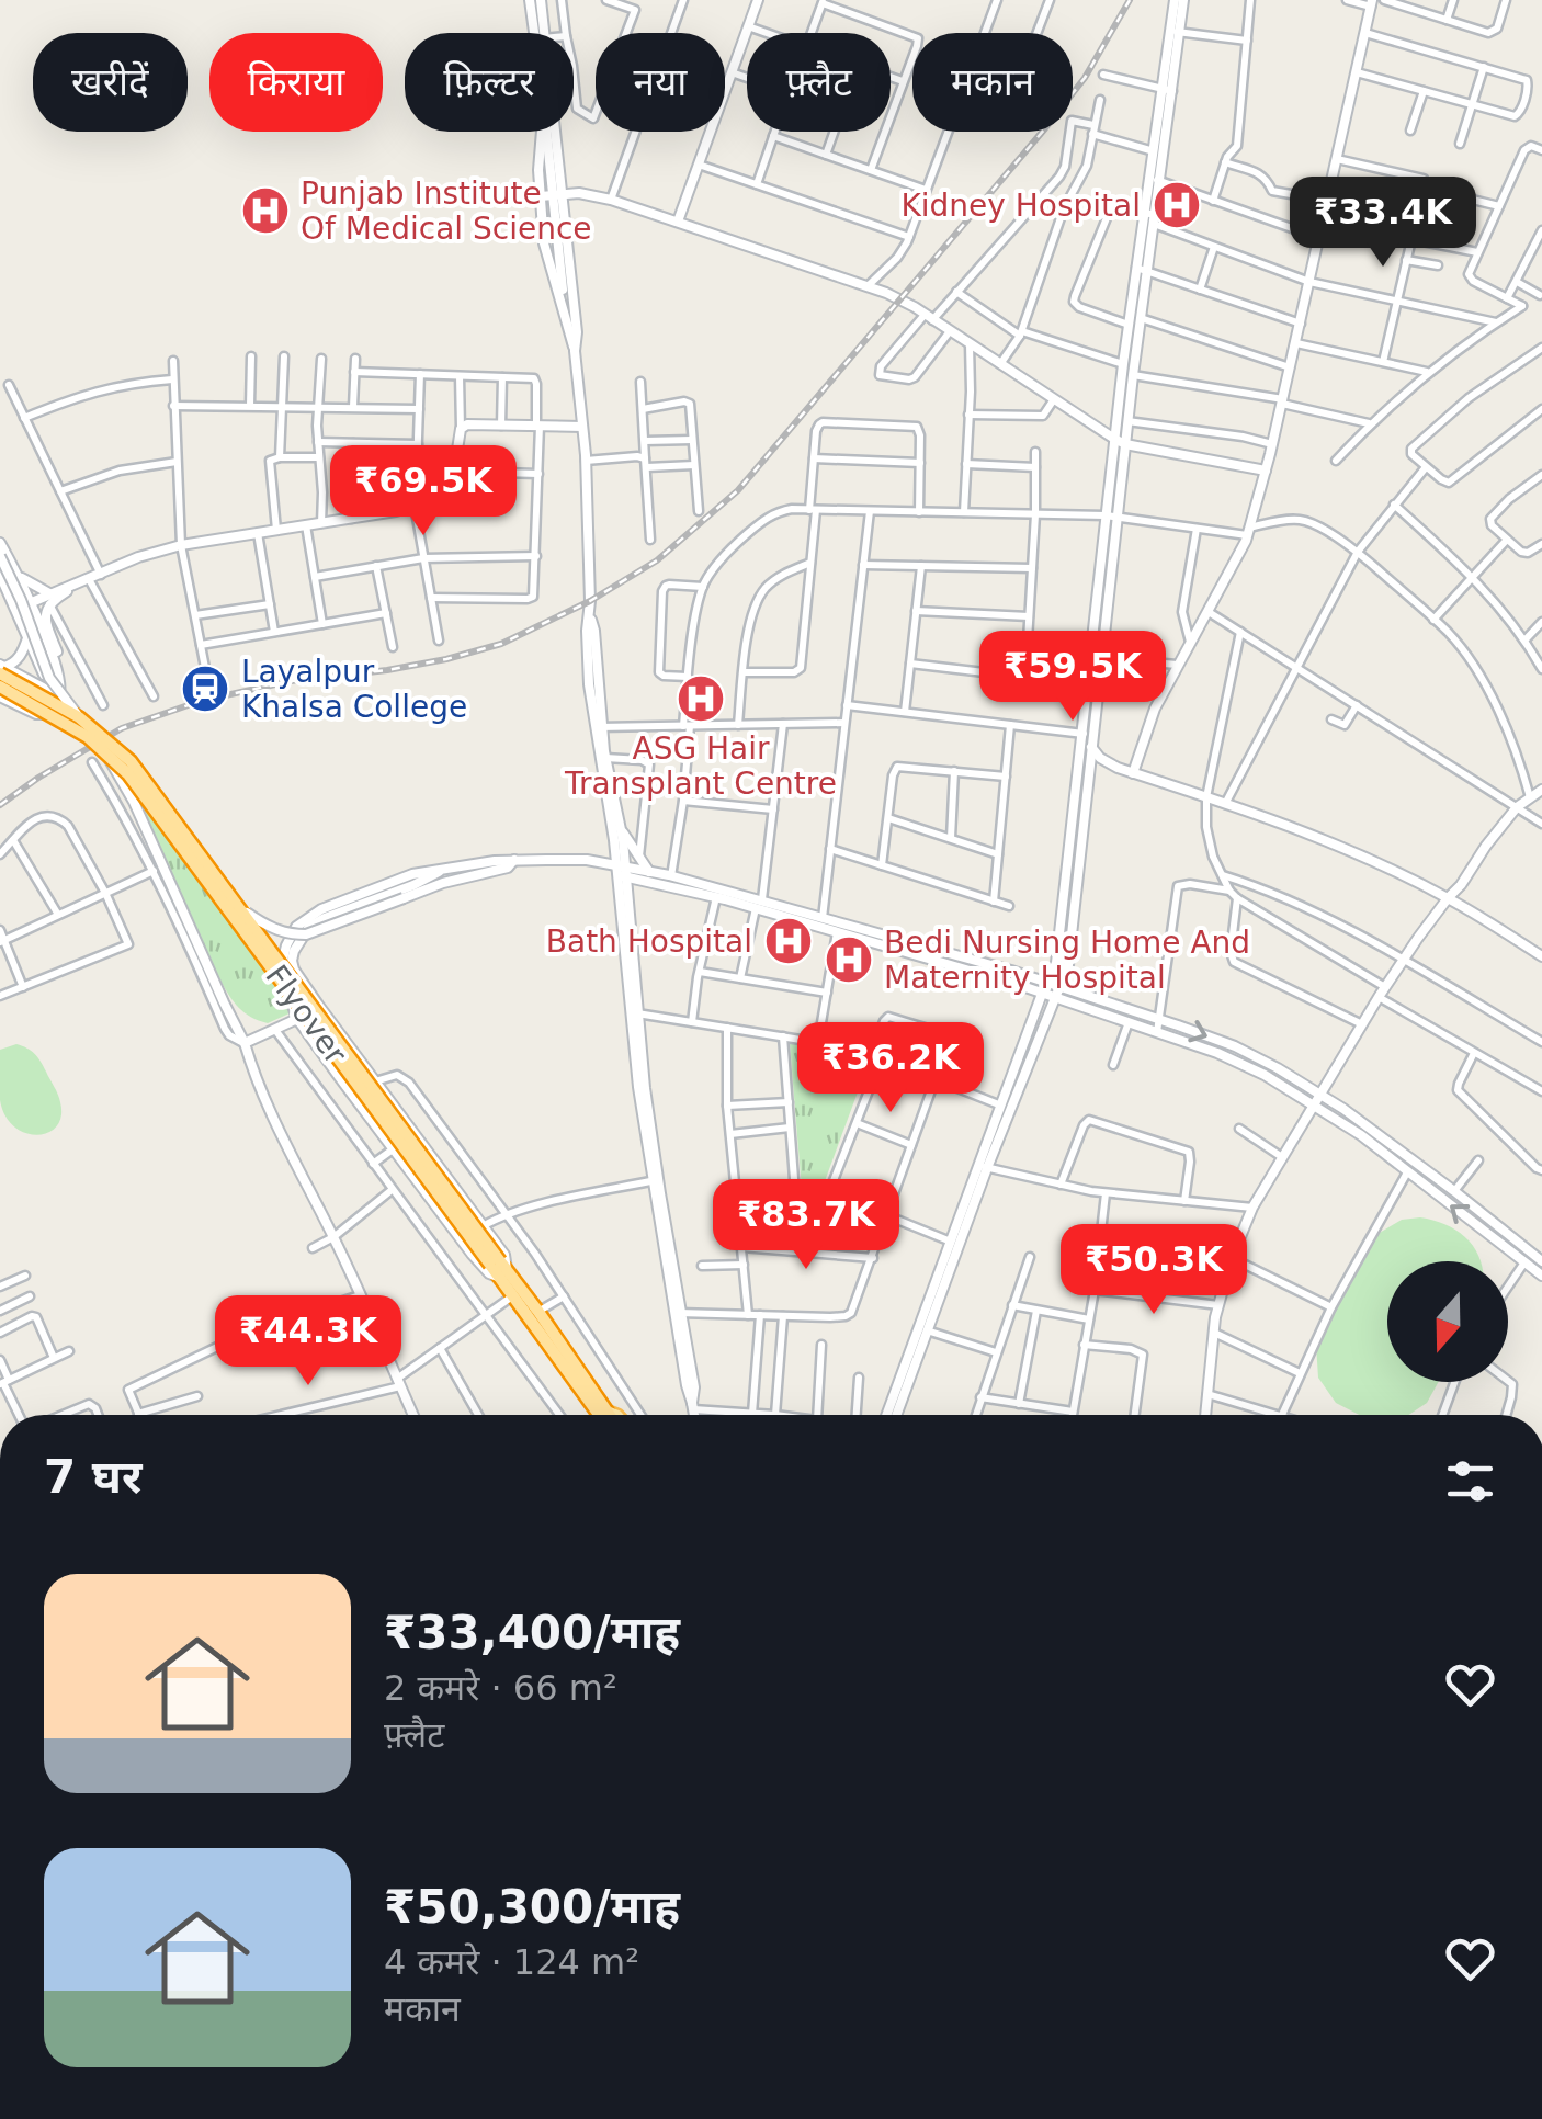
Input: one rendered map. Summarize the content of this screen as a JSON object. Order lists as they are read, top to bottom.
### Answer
{
  "streets": {
    "highway": ["Flyover"]
  },
  "places": {
    "hospital": [
      "Kidney Hospital",
      "Punjab Institute Of Medical Science",
      "ASG Hair Transplant Centre",
      "Bath Hospital",
      "Bedi Nursing Home And Maternity Hospital"
    ],
    "station": ["Layalpur Khalsa College"]
  },
  "north": "bottom",
  "page": {
    "chip": [
      "खरीदें",
      "किराया",
      "फ़िल्टर",
      "नया",
      "फ़्लैट",
      "मकान"
    ],
    "price": [
      "₹33.4K",
      "₹69.5K",
      "₹59.5K",
      "₹36.2K",
      "₹83.7K",
      "₹50.3K",
      "₹44.3K"
    ],
    "heading": "7 घर",
    "list": [
      {
        "name": "₹33,400/माह",
        "note": "2 कमरे · 66 m² · फ़्लैट"
      },
      {
        "name": "₹50,300/माह",
        "note": "4 कमरे · 124 m² · मकान"
      }
    ]
  }
}
